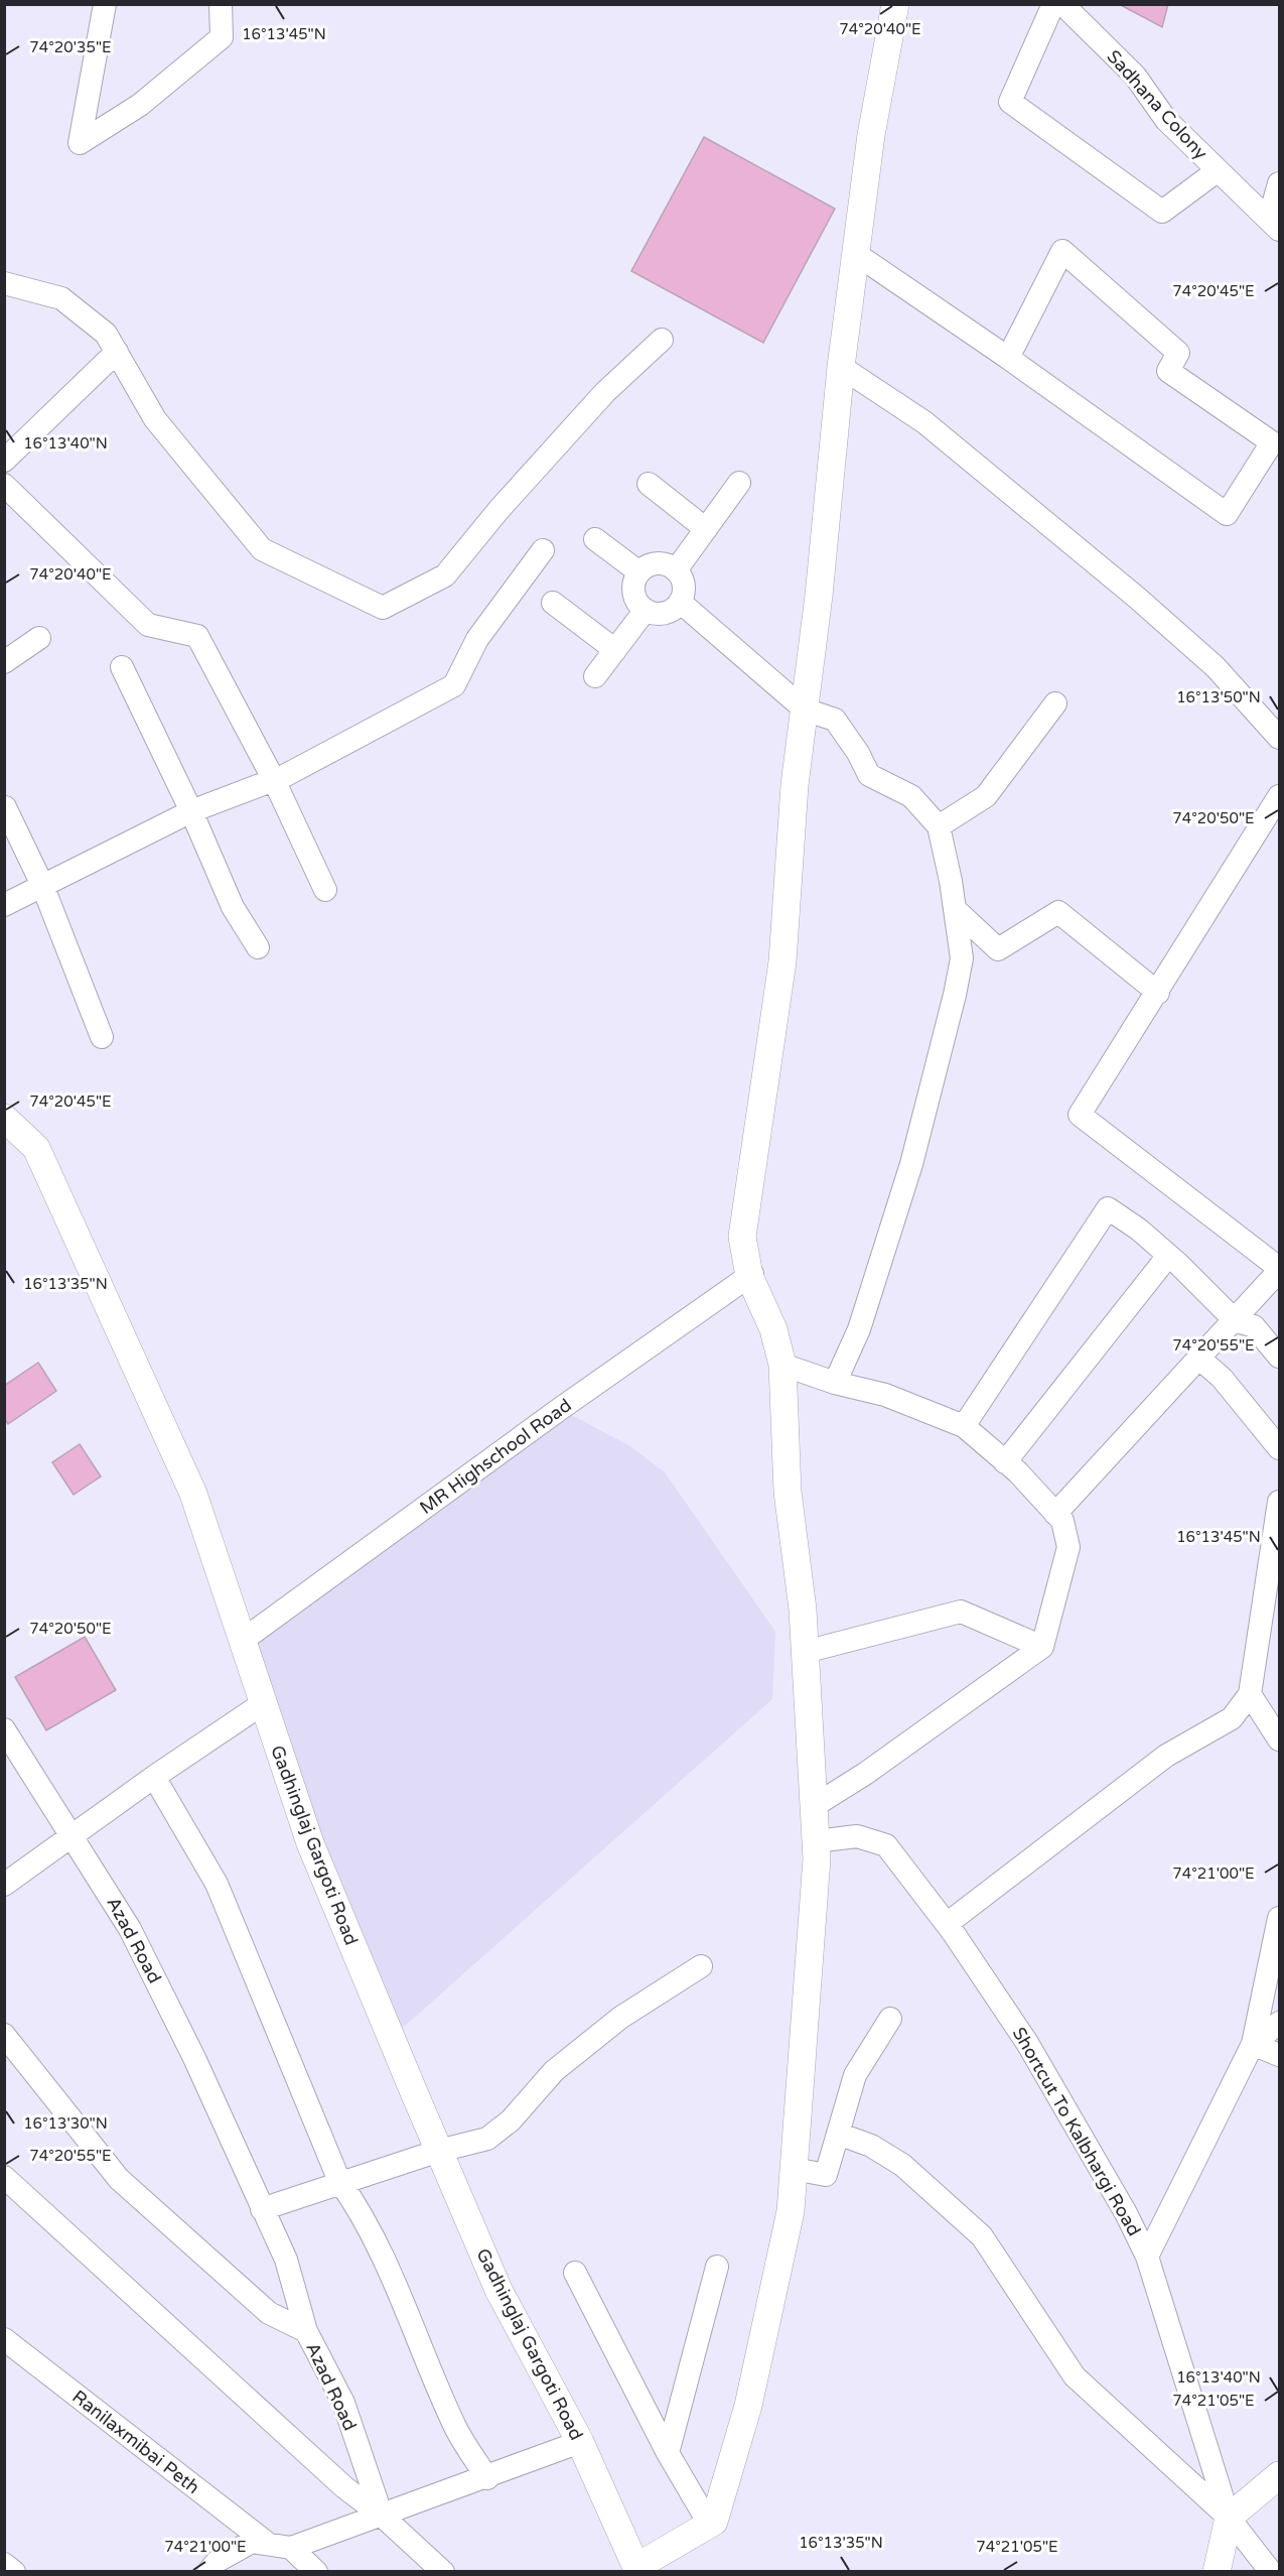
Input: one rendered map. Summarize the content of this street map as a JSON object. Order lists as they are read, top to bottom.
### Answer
{
  "streets": {
    "street": [
      "Sadhana Colony",
      "MR Highschool Road",
      "Gadhinglaj Gargoti Road",
      "Azad Road",
      "Shortcut To Kalbhargi Road",
      "Ranilaxmibai Peth"
    ]
  },
  "crossings": [
    ["MR Highschool Road", "Gadhinglaj Gargoti Road"]
  ],
  "coordinates": [
    "74°20'40\"E",
    "16°13'45\"N",
    "74°20'35\"E",
    "74°20'45\"E",
    "16°13'40\"N",
    "16°13'50\"N",
    "74°20'50\"E",
    "16°13'35\"N",
    "74°20'55\"E",
    "74°21'00\"E",
    "16°13'30\"N",
    "74°21'05\"E"
  ]
}
